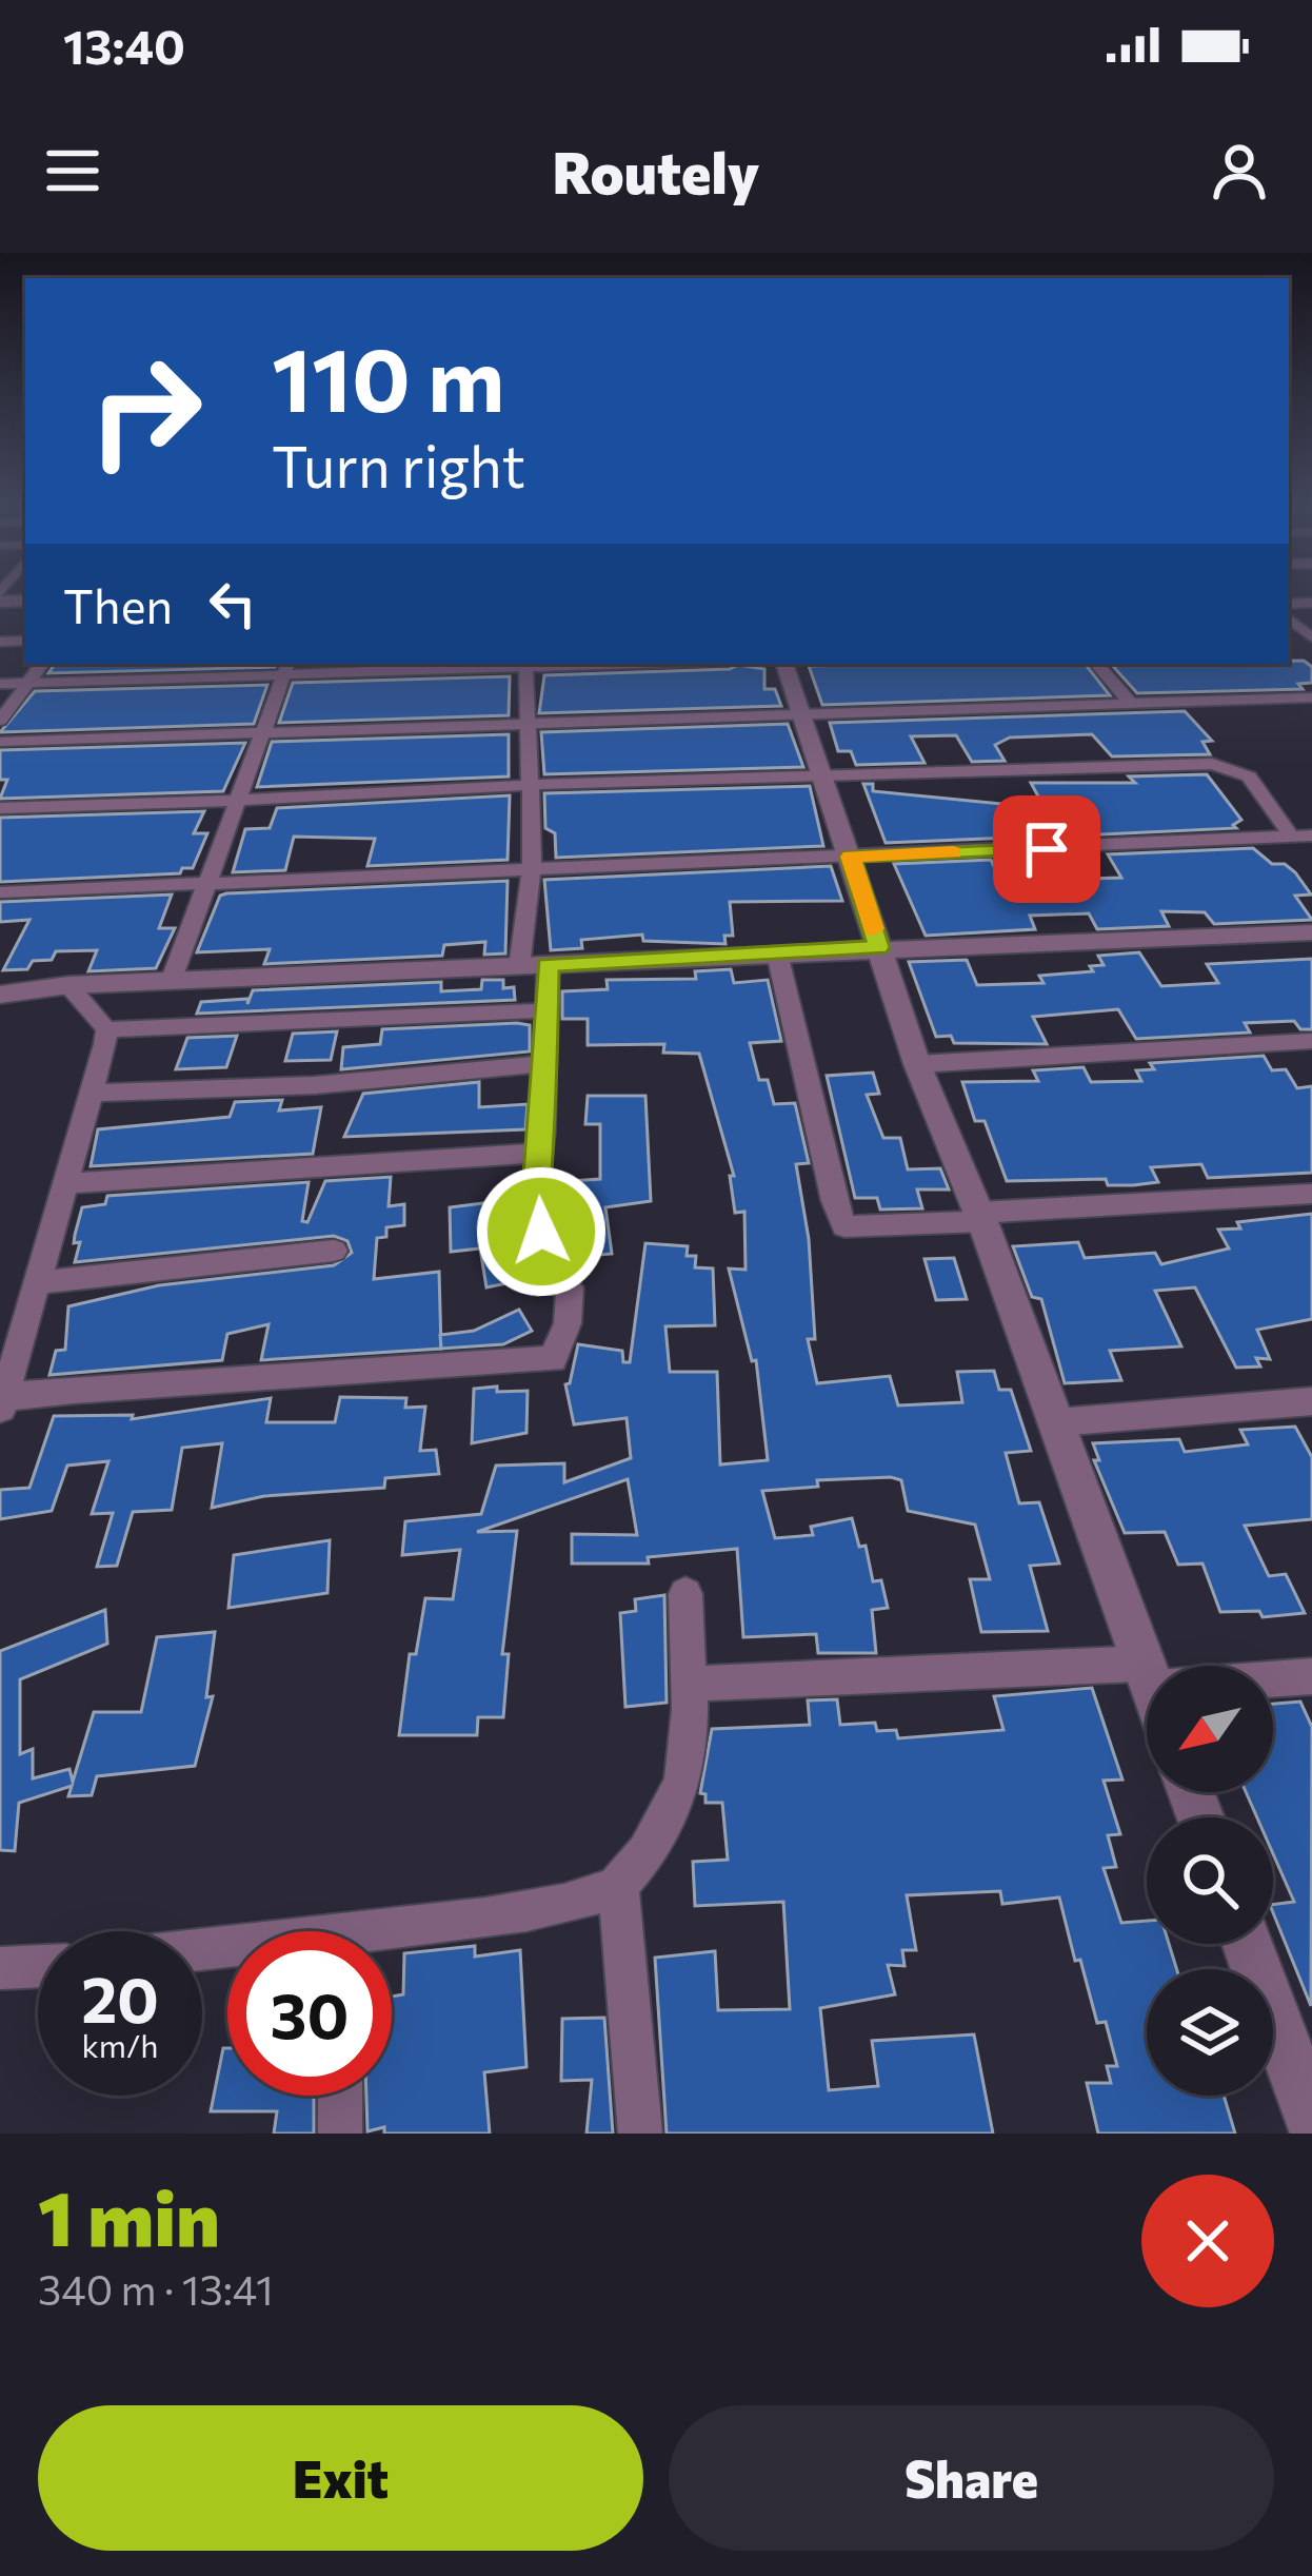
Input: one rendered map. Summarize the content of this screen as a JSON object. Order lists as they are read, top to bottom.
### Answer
{
  "north": "bottom left",
  "page": {
    "status": "13:40",
    "header": "Routely",
    "turn": ["110 m", "Turn right"],
    "then": "Then",
    "speed": "20 km/h",
    "limit": "30",
    "heading": ["1 min", "340 m · 13:41"],
    "buttons": ["Exit", "Share"]
  }
}
